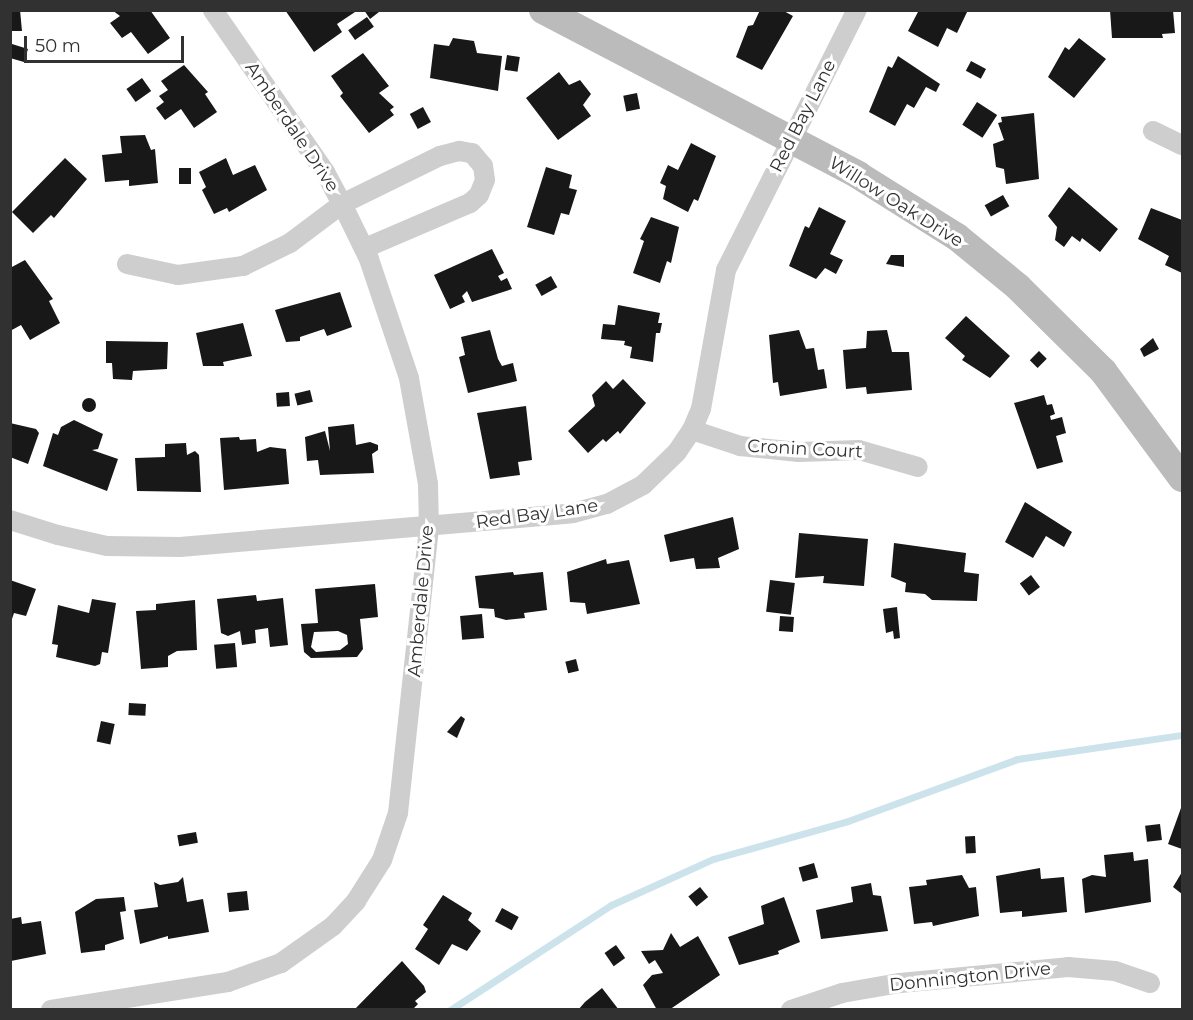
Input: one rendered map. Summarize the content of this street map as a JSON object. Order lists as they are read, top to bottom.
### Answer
{
  "streets": {
    "street": [
      "Red Bay Lane",
      "Amberdale Drive",
      "Willow Oak Drive",
      "Cronin Court",
      "Donnington Drive"
    ]
  },
  "crossings": [
    ["Red Bay Lane", "Amberdale Drive"],
    ["Red Bay Lane", "Willow Oak Drive"],
    ["Red Bay Lane", "Cronin Court"]
  ],
  "scale_bar": "50 m"
}
